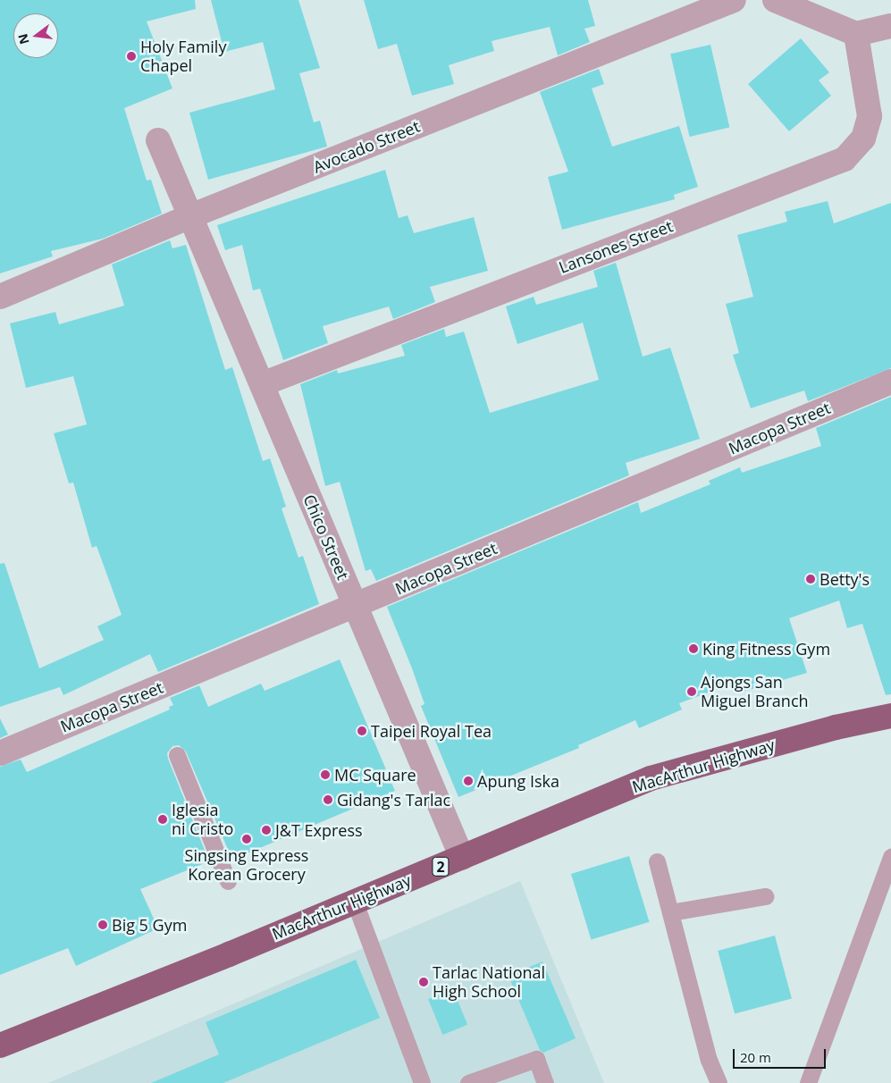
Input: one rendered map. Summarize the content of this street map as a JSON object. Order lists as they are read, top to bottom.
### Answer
{
  "streets": {
    "highway": ["MacArthur Highway", "2"],
    "street": [
      "Avocado Street",
      "Lansones Street",
      "Macopa Street",
      "Chico Street"
    ]
  },
  "crossings": [
    ["Avocado Street", "Chico Street"],
    ["Lansones Street", "Chico Street"],
    ["Macopa Street", "Chico Street"],
    ["Chico Street", "MacArthur Highway"]
  ],
  "places": [
    "Holy Family Chapel",
    "Betty's",
    "King Fitness Gym",
    "Ajongs San Miguel Branch",
    "Taipei Royal Tea",
    "MC Square",
    "Apung Iska",
    "Gidang's Tarlac",
    "Iglesia ni Cristo",
    "J&T Express",
    "Singsing Express Korean Grocery",
    "Big 5 Gym",
    "Tarlac National High School"
  ],
  "scale_bar": "20 m",
  "north": "left"
}
